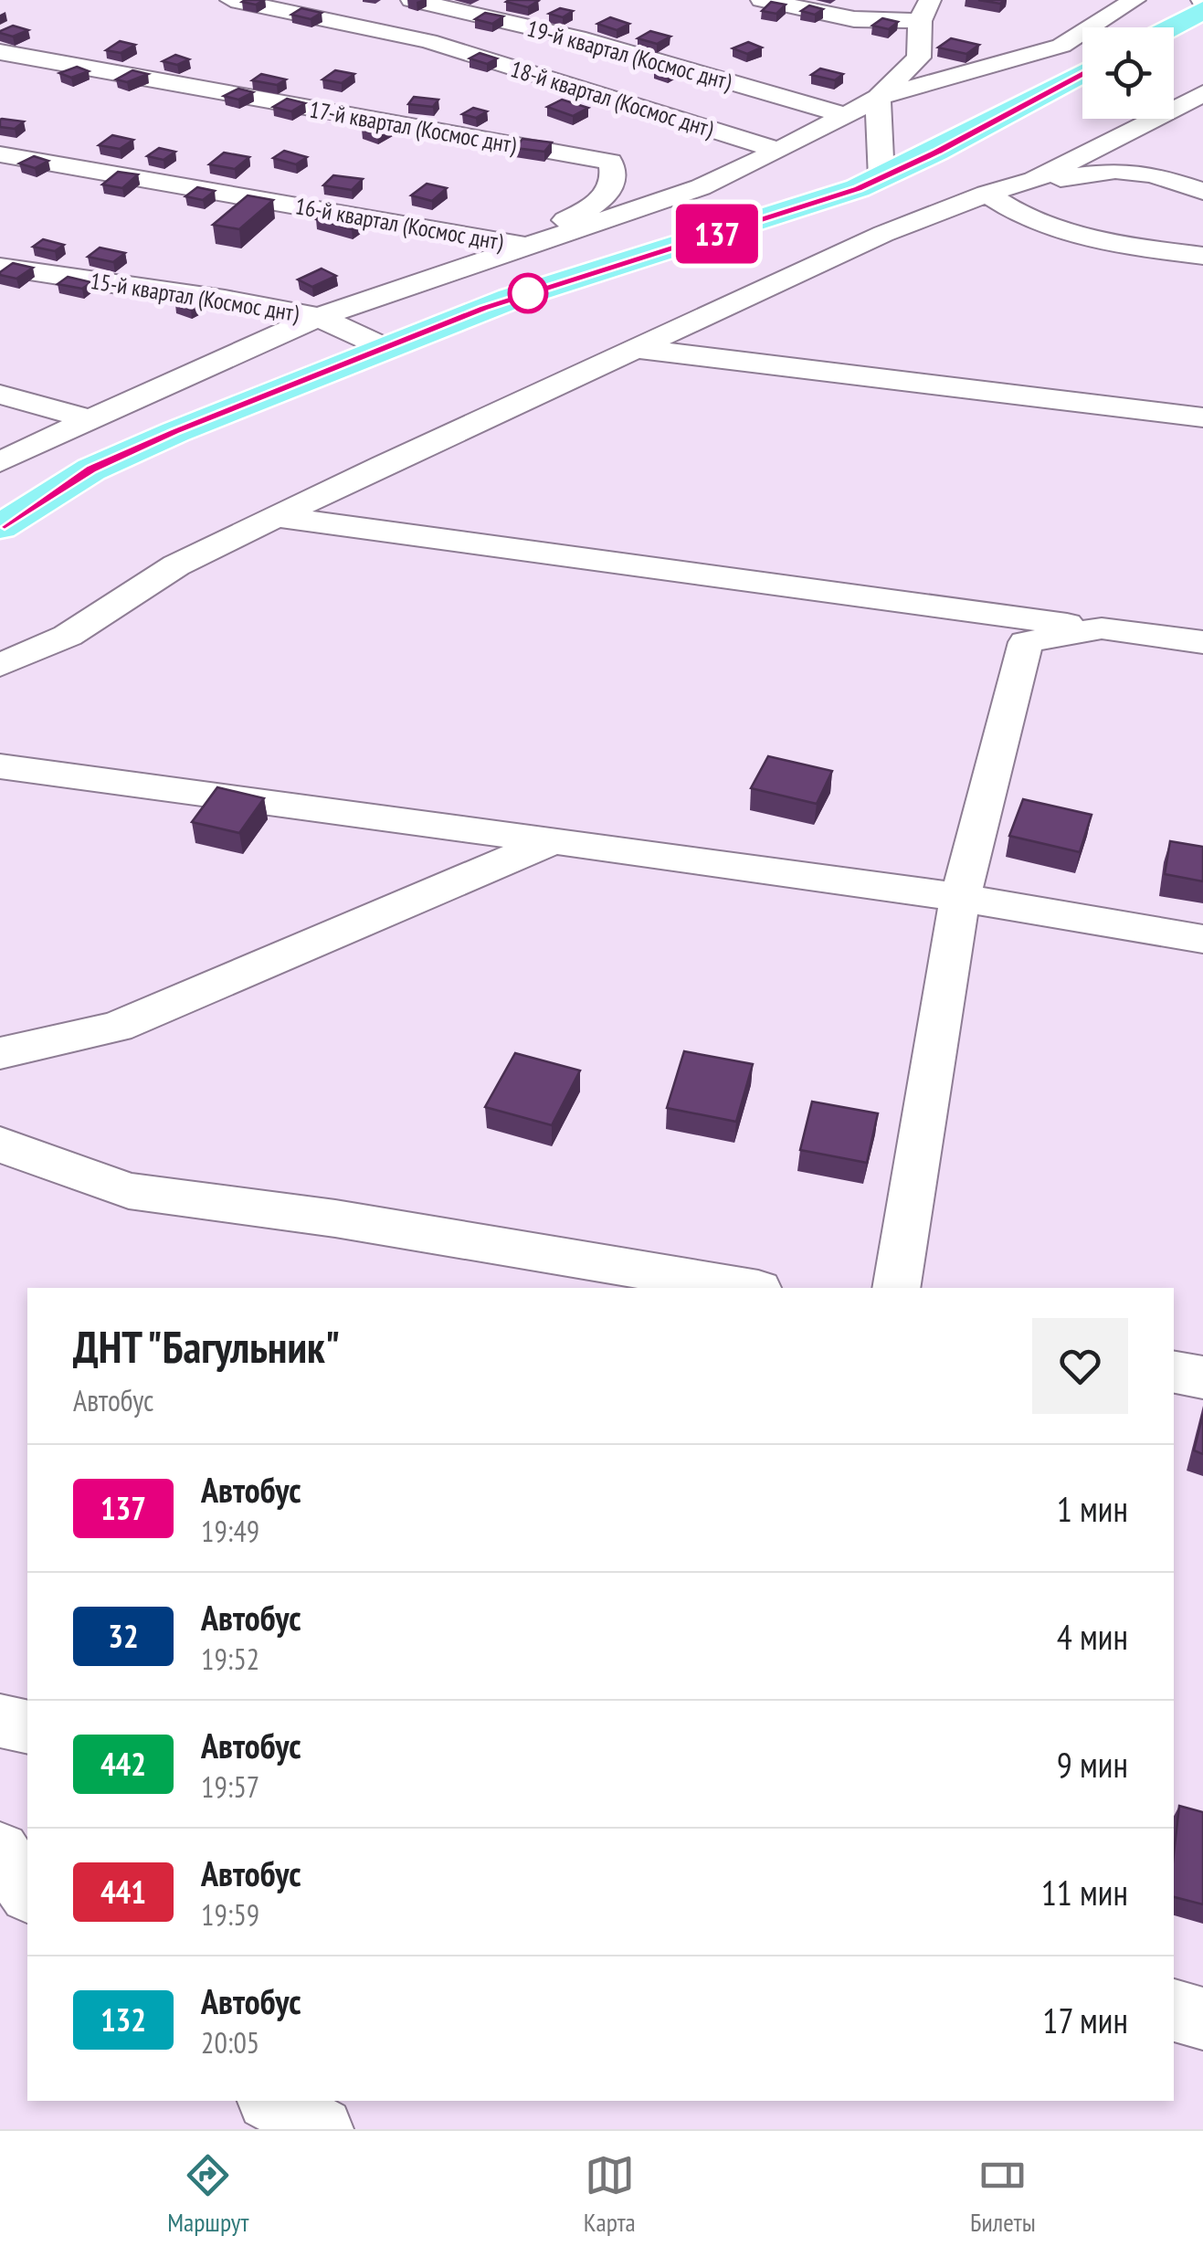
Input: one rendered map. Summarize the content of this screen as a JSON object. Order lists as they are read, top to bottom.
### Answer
{
  "streets": {
    "street": [
      "19-й квартал (Космос днт)",
      "18-й квартал (Космос днт)",
      "17-й квартал (Космос днт)",
      "16-й квартал (Космос днт)",
      "15-й квартал (Космос днт)"
    ]
  },
  "crossings": [
    ["17-й квартал (Космос днт)", "16-й квартал (Космос днт)"]
  ],
  "lines": ["bus line 137"],
  "page": {
    "on_map": "137",
    "heading": ["ДНТ \"Багульник\"", "Автобус"],
    "list": [
      {
        "mark": "137",
        "name": "Автобус",
        "note": "19:49",
        "value": "1 мин"
      },
      {
        "mark": "32",
        "name": "Автобус",
        "note": "19:52",
        "value": "4 мин"
      },
      {
        "mark": "442",
        "name": "Автобус",
        "note": "19:57",
        "value": "9 мин"
      },
      {
        "mark": "441",
        "name": "Автобус",
        "note": "19:59",
        "value": "11 мин"
      },
      {
        "mark": "132",
        "name": "Автобус",
        "note": "20:05",
        "value": "17 мин"
      }
    ],
    "tabs": ["Маршрут", "Карта", "Билеты"]
  }
}
